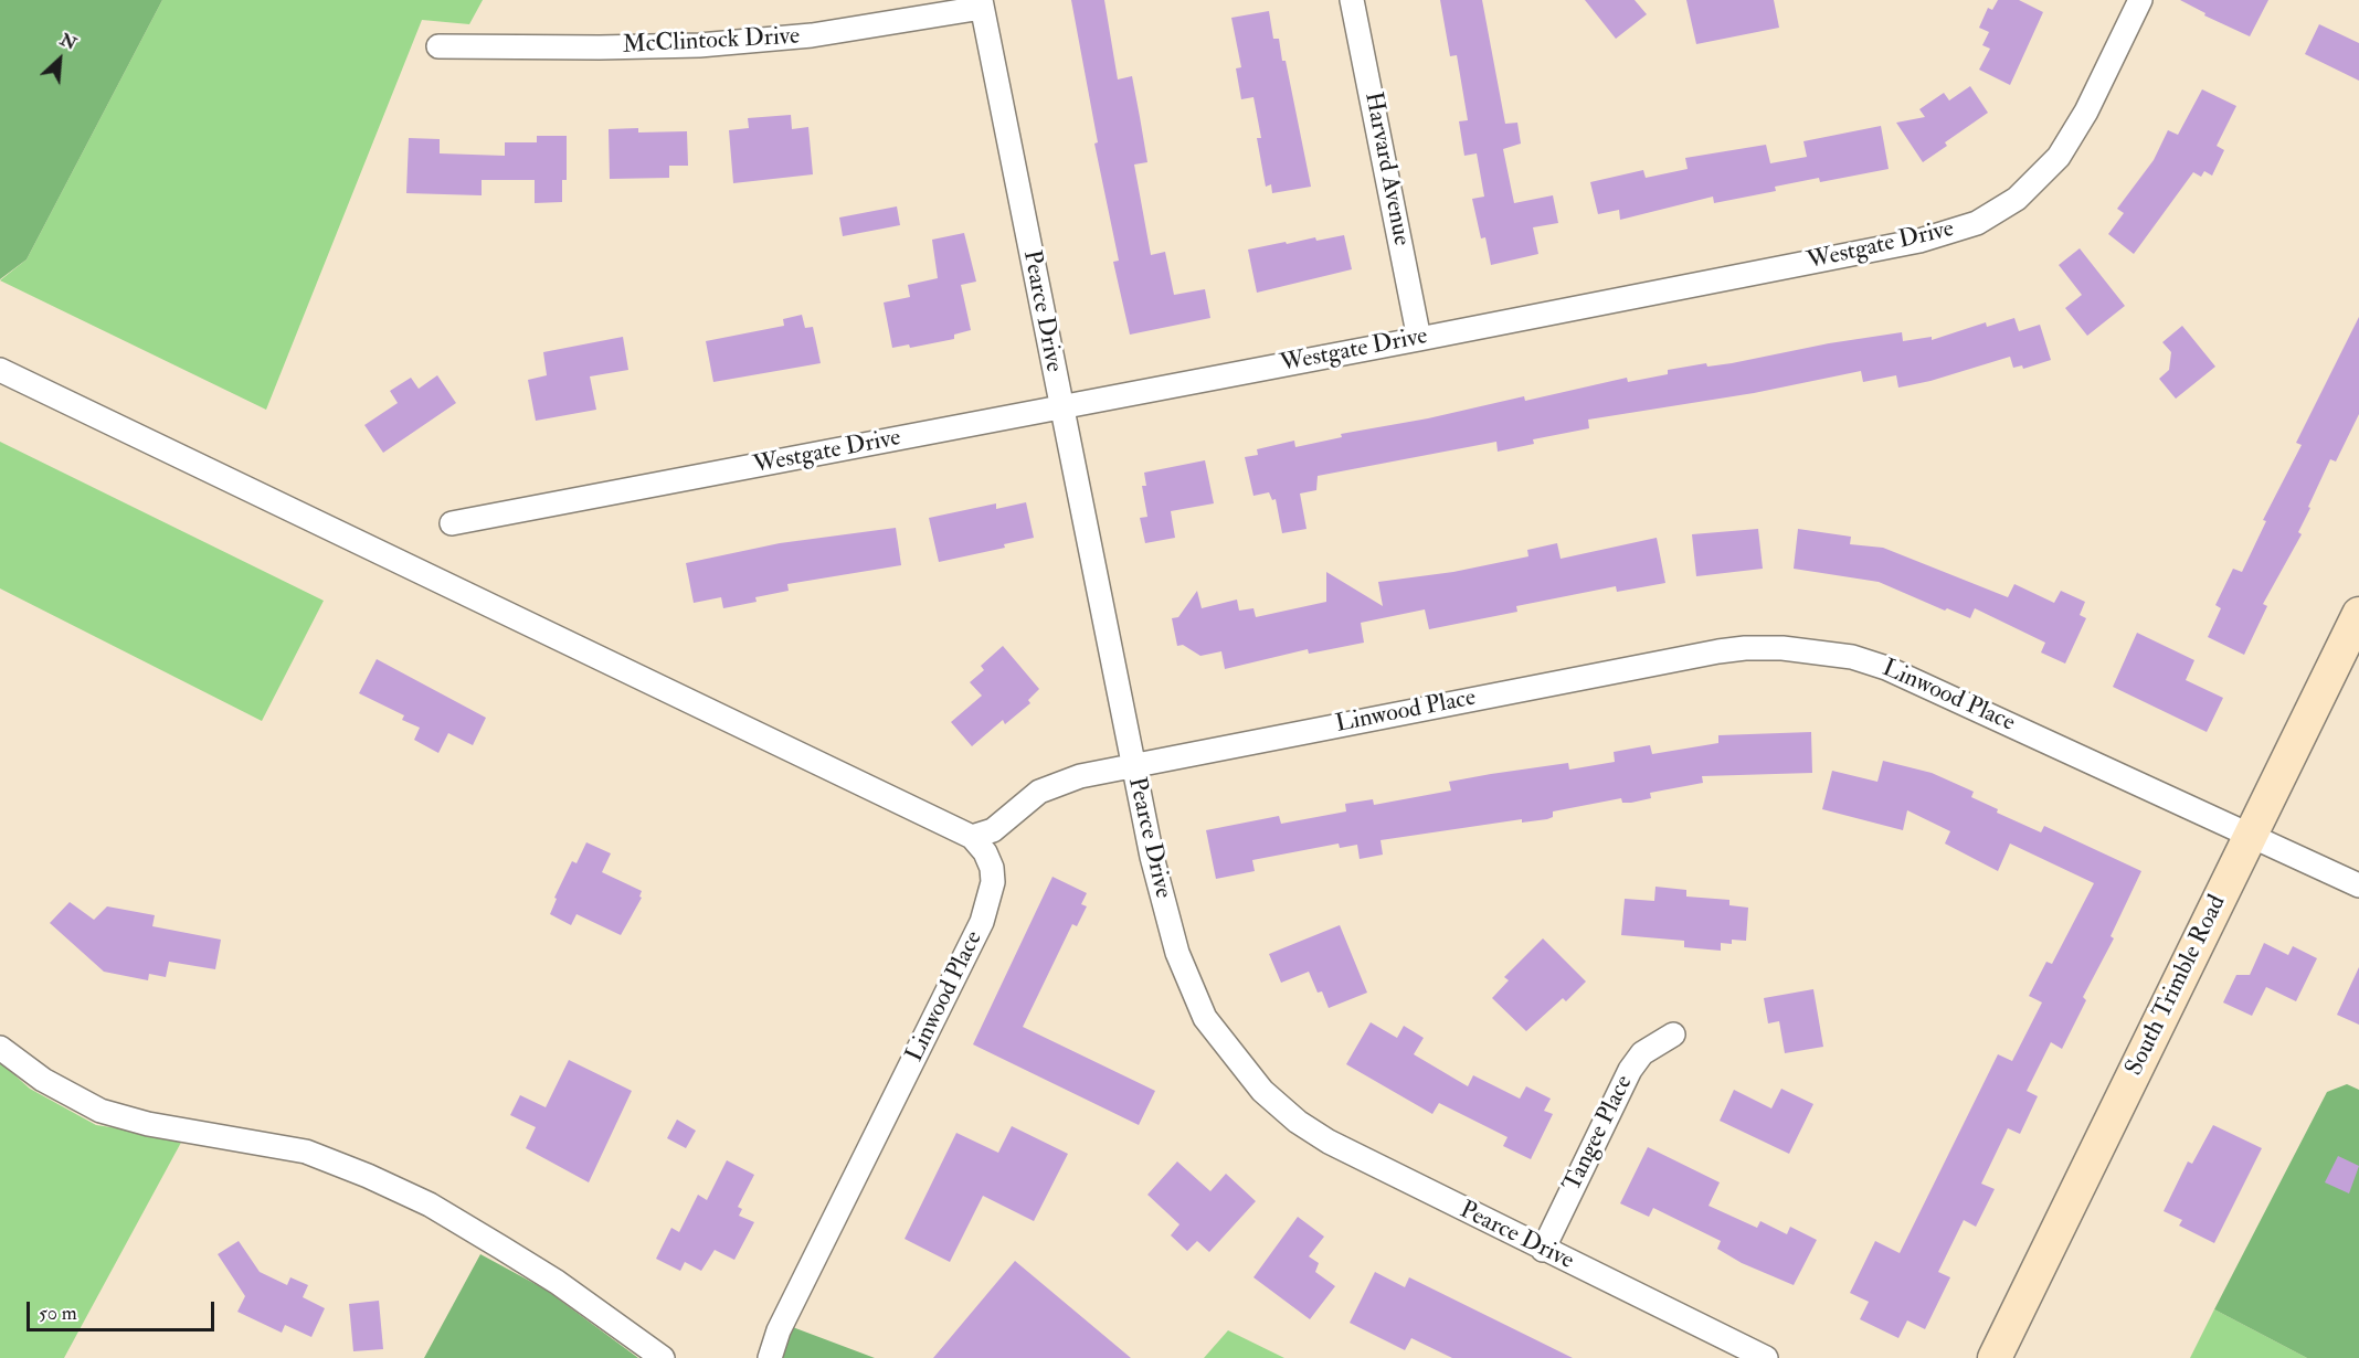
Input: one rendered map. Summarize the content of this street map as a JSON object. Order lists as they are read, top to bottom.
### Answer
{
  "streets": {
    "main road": ["South Trimble Road"],
    "street": [
      "McClintock Drive",
      "Harvard Avenue",
      "Westgate Drive",
      "Pearce Drive",
      "Linwood Place",
      "Tangee Place"
    ]
  },
  "crossings": [
    ["McClintock Drive", "Pearce Drive"],
    ["Harvard Avenue", "Westgate Drive"],
    ["Westgate Drive", "Pearce Drive"],
    ["Pearce Drive", "Linwood Place"],
    ["Pearce Drive", "Tangee Place"],
    ["Linwood Place", "South Trimble Road"]
  ],
  "scale_bar": "50 m",
  "north": "top right"
}
